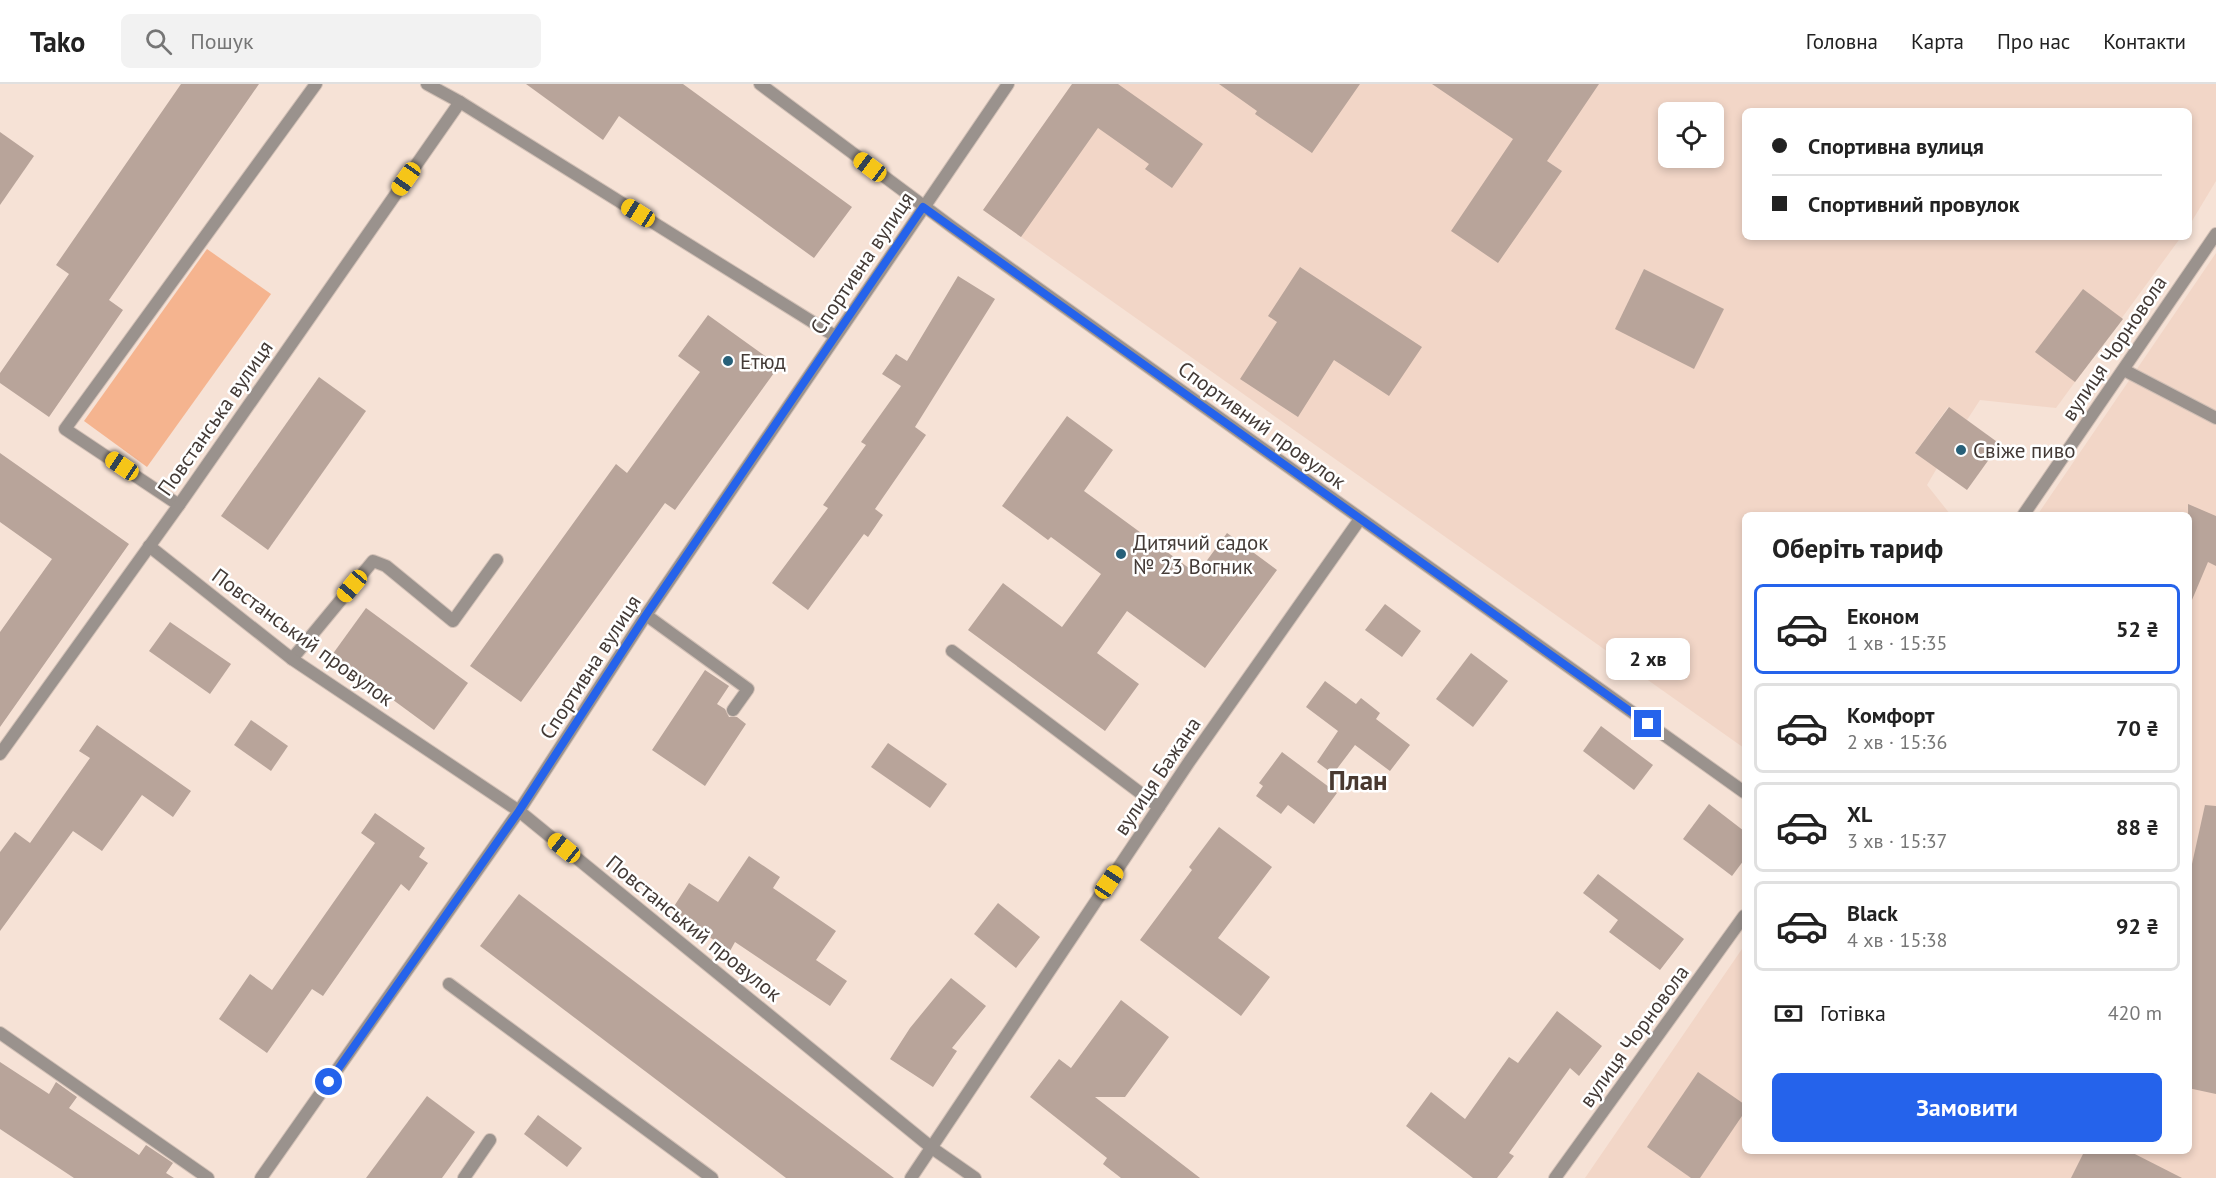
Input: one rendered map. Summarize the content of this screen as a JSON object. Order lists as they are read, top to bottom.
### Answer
{
  "streets": {
    "street": [
      "Спортивна вулиця",
      "вулиця Чорновола",
      "Повстанська вулиця",
      "Спортивний провулок",
      "Повстанський провулок",
      "вулиця Бажана"
    ]
  },
  "crossings": [
    ["Спортивна вулиця", "Спортивний провулок"],
    ["Спортивна вулиця", "Повстанський провулок"],
    ["Повстанська вулиця", "Повстанський провулок"],
    ["Спортивний провулок", "вулиця Бажана"],
    ["Повстанський провулок", "вулиця Бажана"]
  ],
  "districts": ["План"],
  "places": ["Етюд", "Свіже пиво", "Дитячий садок № 23 Вогник"],
  "page": {
    "header": "Tako",
    "search": "Пошук",
    "nav": [
      "Головна",
      "Карта",
      "Про нас",
      "Контакти"
    ],
    "banner": ["Спортивна вулиця", "Спортивний провулок"],
    "heading": "Оберіть тариф",
    "list": [
      {
        "name": "Економ",
        "note": "1 хв · 15:35",
        "value": "52 ₴"
      },
      {
        "name": "Комфорт",
        "note": "2 хв · 15:36",
        "value": "70 ₴"
      },
      {
        "name": "XL",
        "note": "3 хв · 15:37",
        "value": "88 ₴"
      },
      {
        "name": "Black",
        "note": "4 хв · 15:38",
        "value": "92 ₴"
      }
    ],
    "bubble": "2 хв",
    "pay": ["Готівка", "420 m"],
    "buttons": "Замовити"
  }
}
